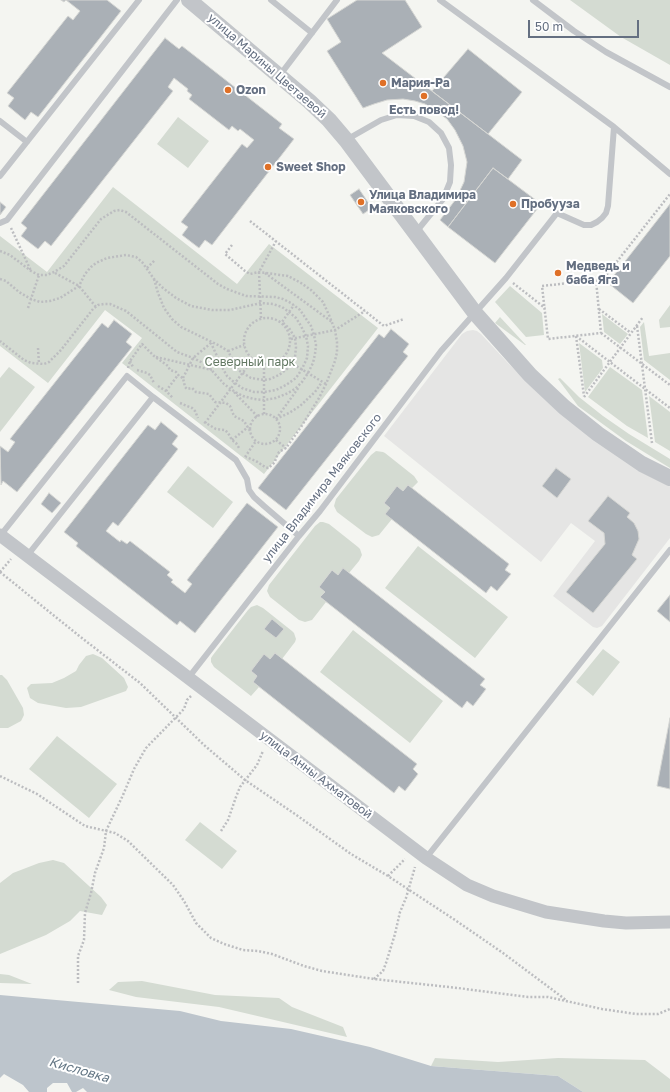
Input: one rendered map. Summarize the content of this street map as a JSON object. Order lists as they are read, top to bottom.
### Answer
{
  "streets": {
    "street": ["улица Марины Цветаевой", "улица Анны Ахматовой"],
    "lane": ["улица Владимира Маяковского"]
  },
  "crossings": [
    ["улица Марины Цветаевой", "улица Владимира Маяковского"],
    ["улица Владимира Маяковского", "улица Анны Ахматовой"]
  ],
  "water": ["Кисловка"],
  "parks": ["Северный парк"],
  "places": [
    "Мария-Ра",
    "Ozon",
    "Есть повод!",
    "Sweet Shop",
    "Улица Владимира Маяковского",
    "Пробууза",
    "Медведь и баба Яга"
  ],
  "scale_bar": "50 m"
}
